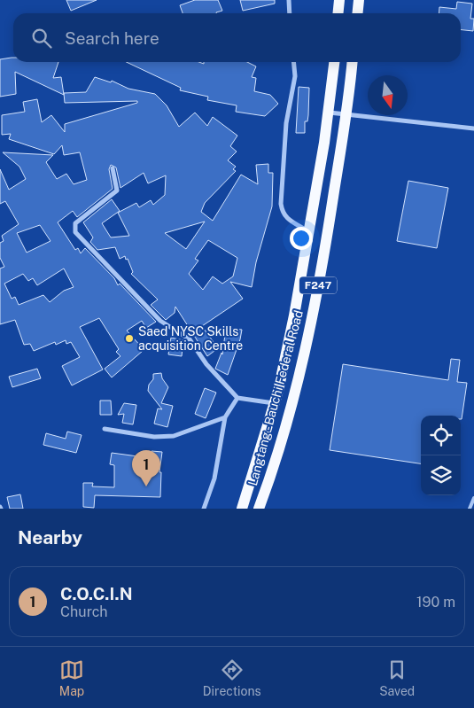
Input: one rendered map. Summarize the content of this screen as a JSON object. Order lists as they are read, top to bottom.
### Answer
{
  "streets": {
    "main road": ["F247", "Langtang - Bauchi Federal Road"]
  },
  "places": ["Saed NYSC Skills acquisition Centre"],
  "north": "bottom",
  "page": {
    "search": "Search here",
    "pins": "1",
    "heading": "Nearby",
    "list": [
      {
        "mark": "1",
        "name": "C.O.C.I.N",
        "note": "Church",
        "value": "190 m"
      }
    ],
    "nav": ["Map", "Directions", "Saved"]
  }
}
